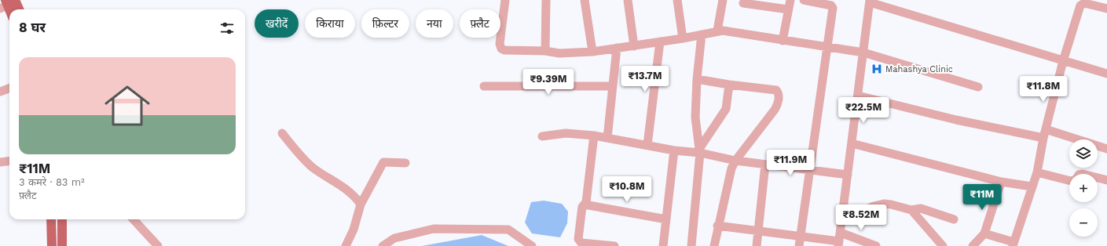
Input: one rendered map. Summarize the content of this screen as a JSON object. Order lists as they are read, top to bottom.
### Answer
{
  "places": {
    "hospital": ["Mahashya Clinic"]
  },
  "page": {
    "chip": [
      "खरीदें",
      "किराया",
      "फ़िल्टर",
      "नया",
      "फ़्लैट"
    ],
    "heading": "8 घर",
    "list": [
      {
        "name": "₹11M",
        "note": "3 कमरे · 83 m² · फ़्लैट"
      }
    ],
    "price": [
      "₹13.7M",
      "₹9.39M",
      "₹11.8M",
      "₹22.5M",
      "₹11.9M",
      "₹10.8M",
      "₹11M",
      "₹8.52M"
    ],
    "map_buttons": ["+", "−"]
  }
}
